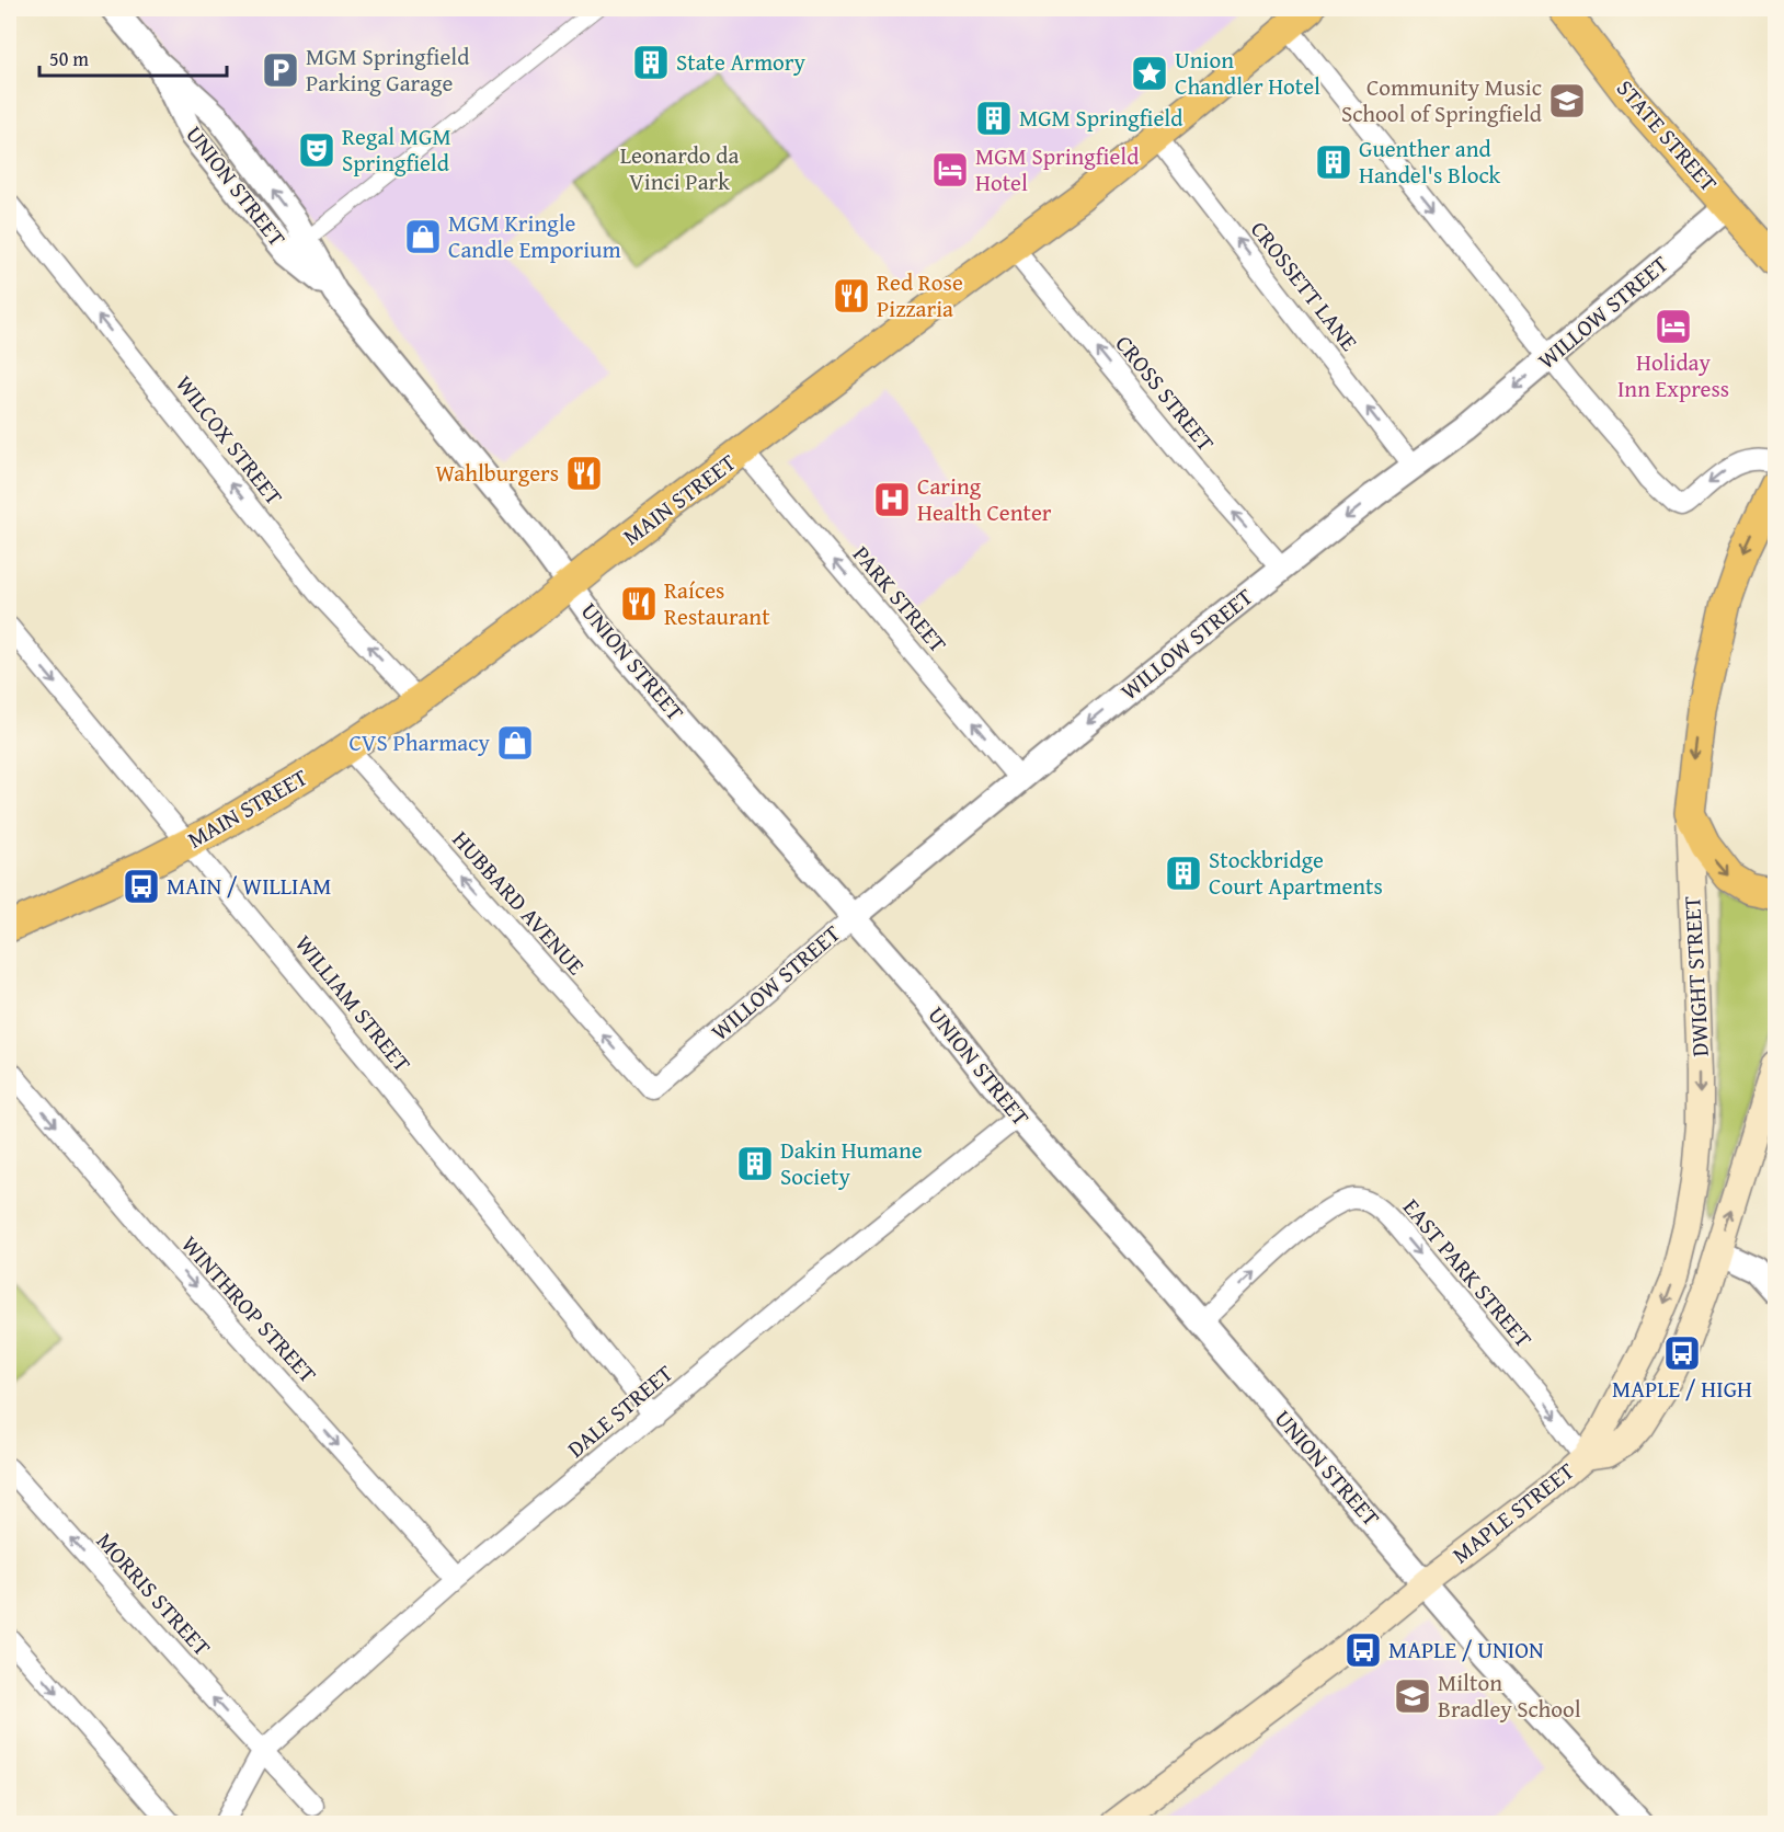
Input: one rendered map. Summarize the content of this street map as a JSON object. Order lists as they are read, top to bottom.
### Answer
{
  "streets": {
    "main road": [
      "STATE STREET",
      "MAIN STREET",
      "DWIGHT STREET",
      "MAPLE STREET"
    ],
    "street": [
      "UNION STREET",
      "CROSSETT LANE",
      "WILLOW STREET",
      "CROSS STREET",
      "WILCOX STREET",
      "PARK STREET",
      "HUBBARD AVENUE",
      "WILLIAM STREET",
      "EAST PARK STREET",
      "WINTHROP STREET",
      "DALE STREET",
      "MORRIS STREET"
    ]
  },
  "crossings": [
    ["STATE STREET", "WILLOW STREET"],
    ["UNION STREET", "WILLOW STREET"],
    ["UNION STREET", "MAIN STREET"],
    ["UNION STREET", "EAST PARK STREET"],
    ["UNION STREET", "DALE STREET"],
    ["UNION STREET", "MAPLE STREET"],
    ["CROSSETT LANE", "WILLOW STREET"],
    ["CROSSETT LANE", "MAIN STREET"],
    ["WILLOW STREET", "CROSS STREET"],
    ["WILLOW STREET", "PARK STREET"],
    ["WILLOW STREET", "HUBBARD AVENUE"],
    ["CROSS STREET", "MAIN STREET"],
    ["WILCOX STREET", "MAIN STREET"],
    ["MAIN STREET", "PARK STREET"],
    ["MAIN STREET", "HUBBARD AVENUE"],
    ["MAIN STREET", "WILLIAM STREET"],
    ["DWIGHT STREET", "EAST PARK STREET"],
    ["DWIGHT STREET", "MAPLE STREET"],
    ["WILLIAM STREET", "DALE STREET"],
    ["EAST PARK STREET", "MAPLE STREET"],
    ["WINTHROP STREET", "DALE STREET"],
    ["DALE STREET", "MORRIS STREET"]
  ],
  "one_way": [
    "WILLOW STREET",
    "CROSS STREET",
    "WILCOX STREET",
    "PARK STREET",
    "HUBBARD AVENUE",
    "DWIGHT STREET",
    "WINTHROP STREET"
  ],
  "parks": ["Leonardo da Vinci Park"],
  "places": {
    "building": [
      "State Armory",
      "MGM Springfield",
      "Guenther and Handel's Block",
      "Stockbridge Court Apartments",
      "Dakin Humane Society"
    ],
    "parking": ["MGM Springfield Parking Garage"],
    "place": ["Union Chandler Hotel"],
    "school or university": ["Community Music School of Springfield", "Milton Bradley School"],
    "theatre": ["Regal MGM Springfield"],
    "hotel": ["MGM Springfield Hotel", "Holiday Inn Express"],
    "shop": ["MGM Kringle Candle Emporium", "CVS Pharmacy"],
    "restaurant": ["Red Rose Pizzaria", "Wahlburgers", "Raíces Restaurant"],
    "hospital": ["Caring Health Center"],
    "bus stop": ["MAIN / WILLIAM", "MAPLE / HIGH", "MAPLE / UNION"]
  },
  "scale_bar": "50 m"
}
